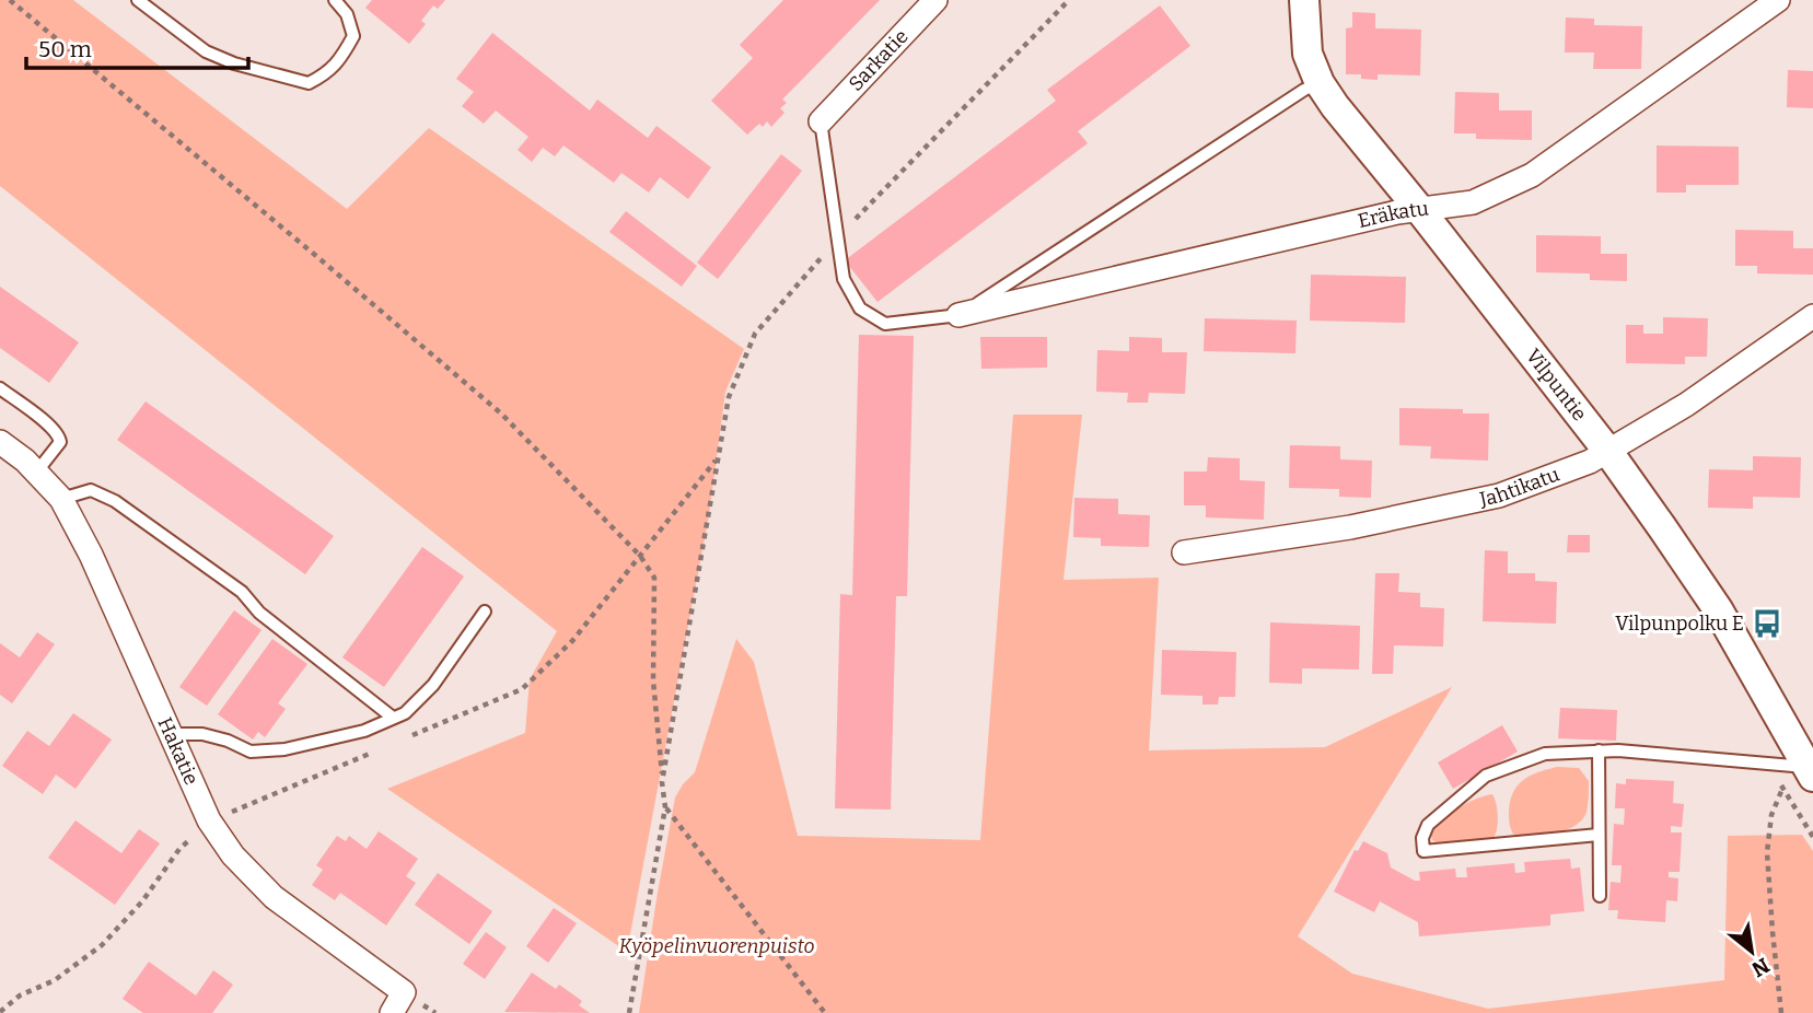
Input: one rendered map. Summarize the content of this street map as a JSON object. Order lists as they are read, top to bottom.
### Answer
{
  "streets": {
    "street": [
      "Sarkatie",
      "Eräkatu",
      "Vilpuntie",
      "Jahtikatu",
      "Hakatie"
    ]
  },
  "crossings": [
    ["Eräkatu", "Vilpuntie"],
    ["Vilpuntie", "Jahtikatu"]
  ],
  "parks": ["Kyöpelinvuorenpuisto"],
  "places": {
    "bus stop": ["Vilpunpolku E"]
  },
  "scale_bar": "50 m",
  "north": "bottom right"
}
